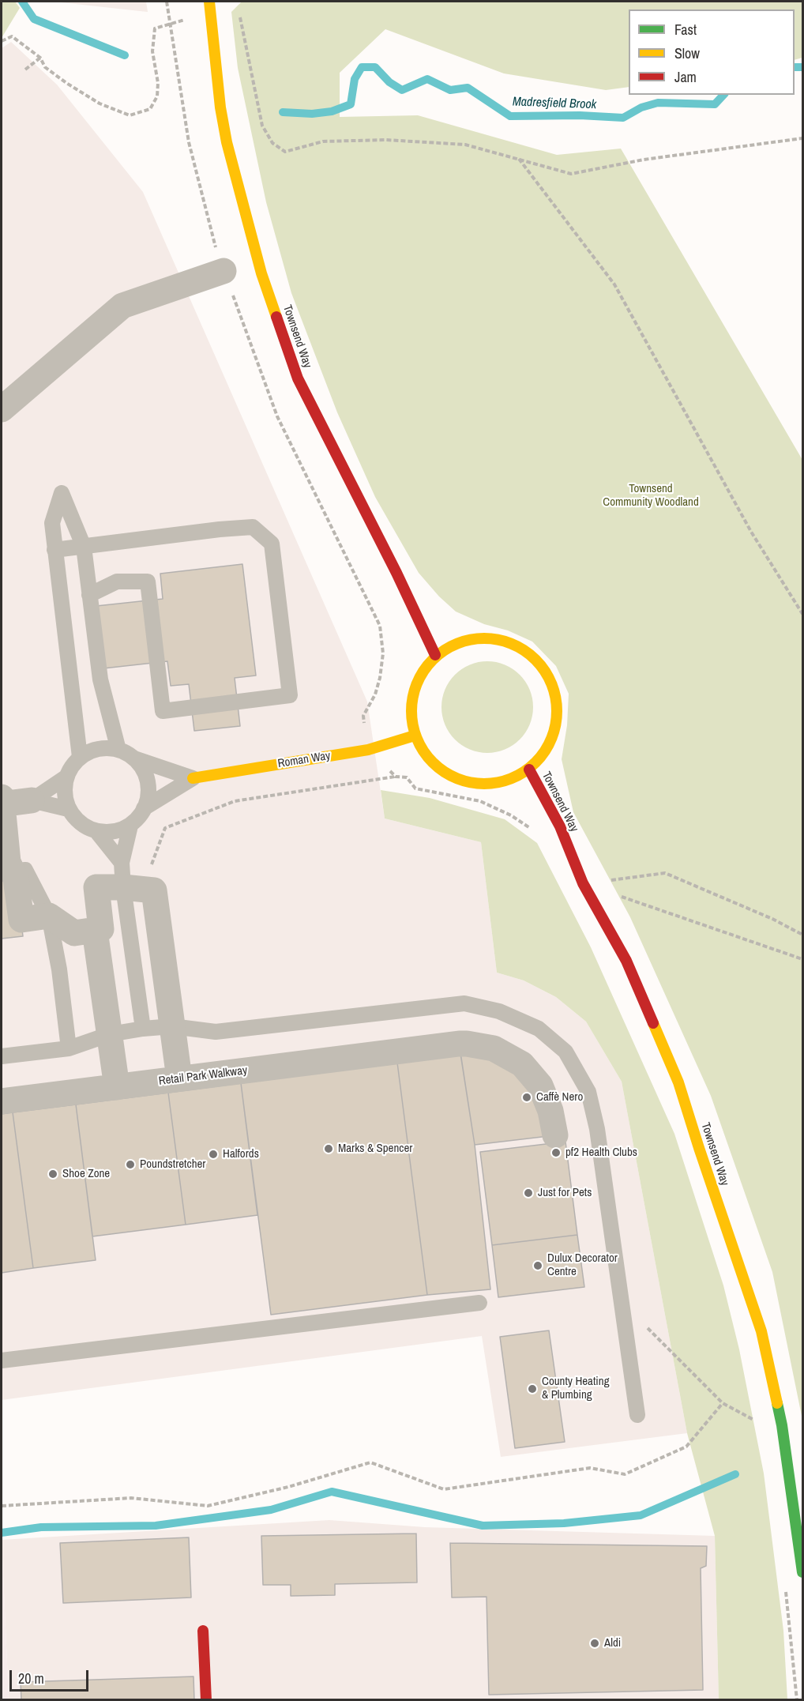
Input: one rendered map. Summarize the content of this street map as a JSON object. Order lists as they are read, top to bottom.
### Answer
{
  "streets": {
    "main road": ["Townsend Way", "Roman Way"],
    "street": ["Retail Park Walkway"]
  },
  "crossings": [
    ["Townsend Way", "Roman Way"]
  ],
  "water": ["Madresfield Brook"],
  "parks": ["Townsend Community Woodland"],
  "places": [
    "Caffè Nero",
    "Marks & Spencer",
    "pf2 Health Clubs",
    "Halfords",
    "Poundstretcher",
    "Shoe Zone",
    "Just for Pets",
    "Dulux Decorator Centre",
    "County Heating & Plumbing",
    "Aldi"
  ],
  "legend": ["Fast", "Slow", "Jam"],
  "scale_bar": "20 m"
}
